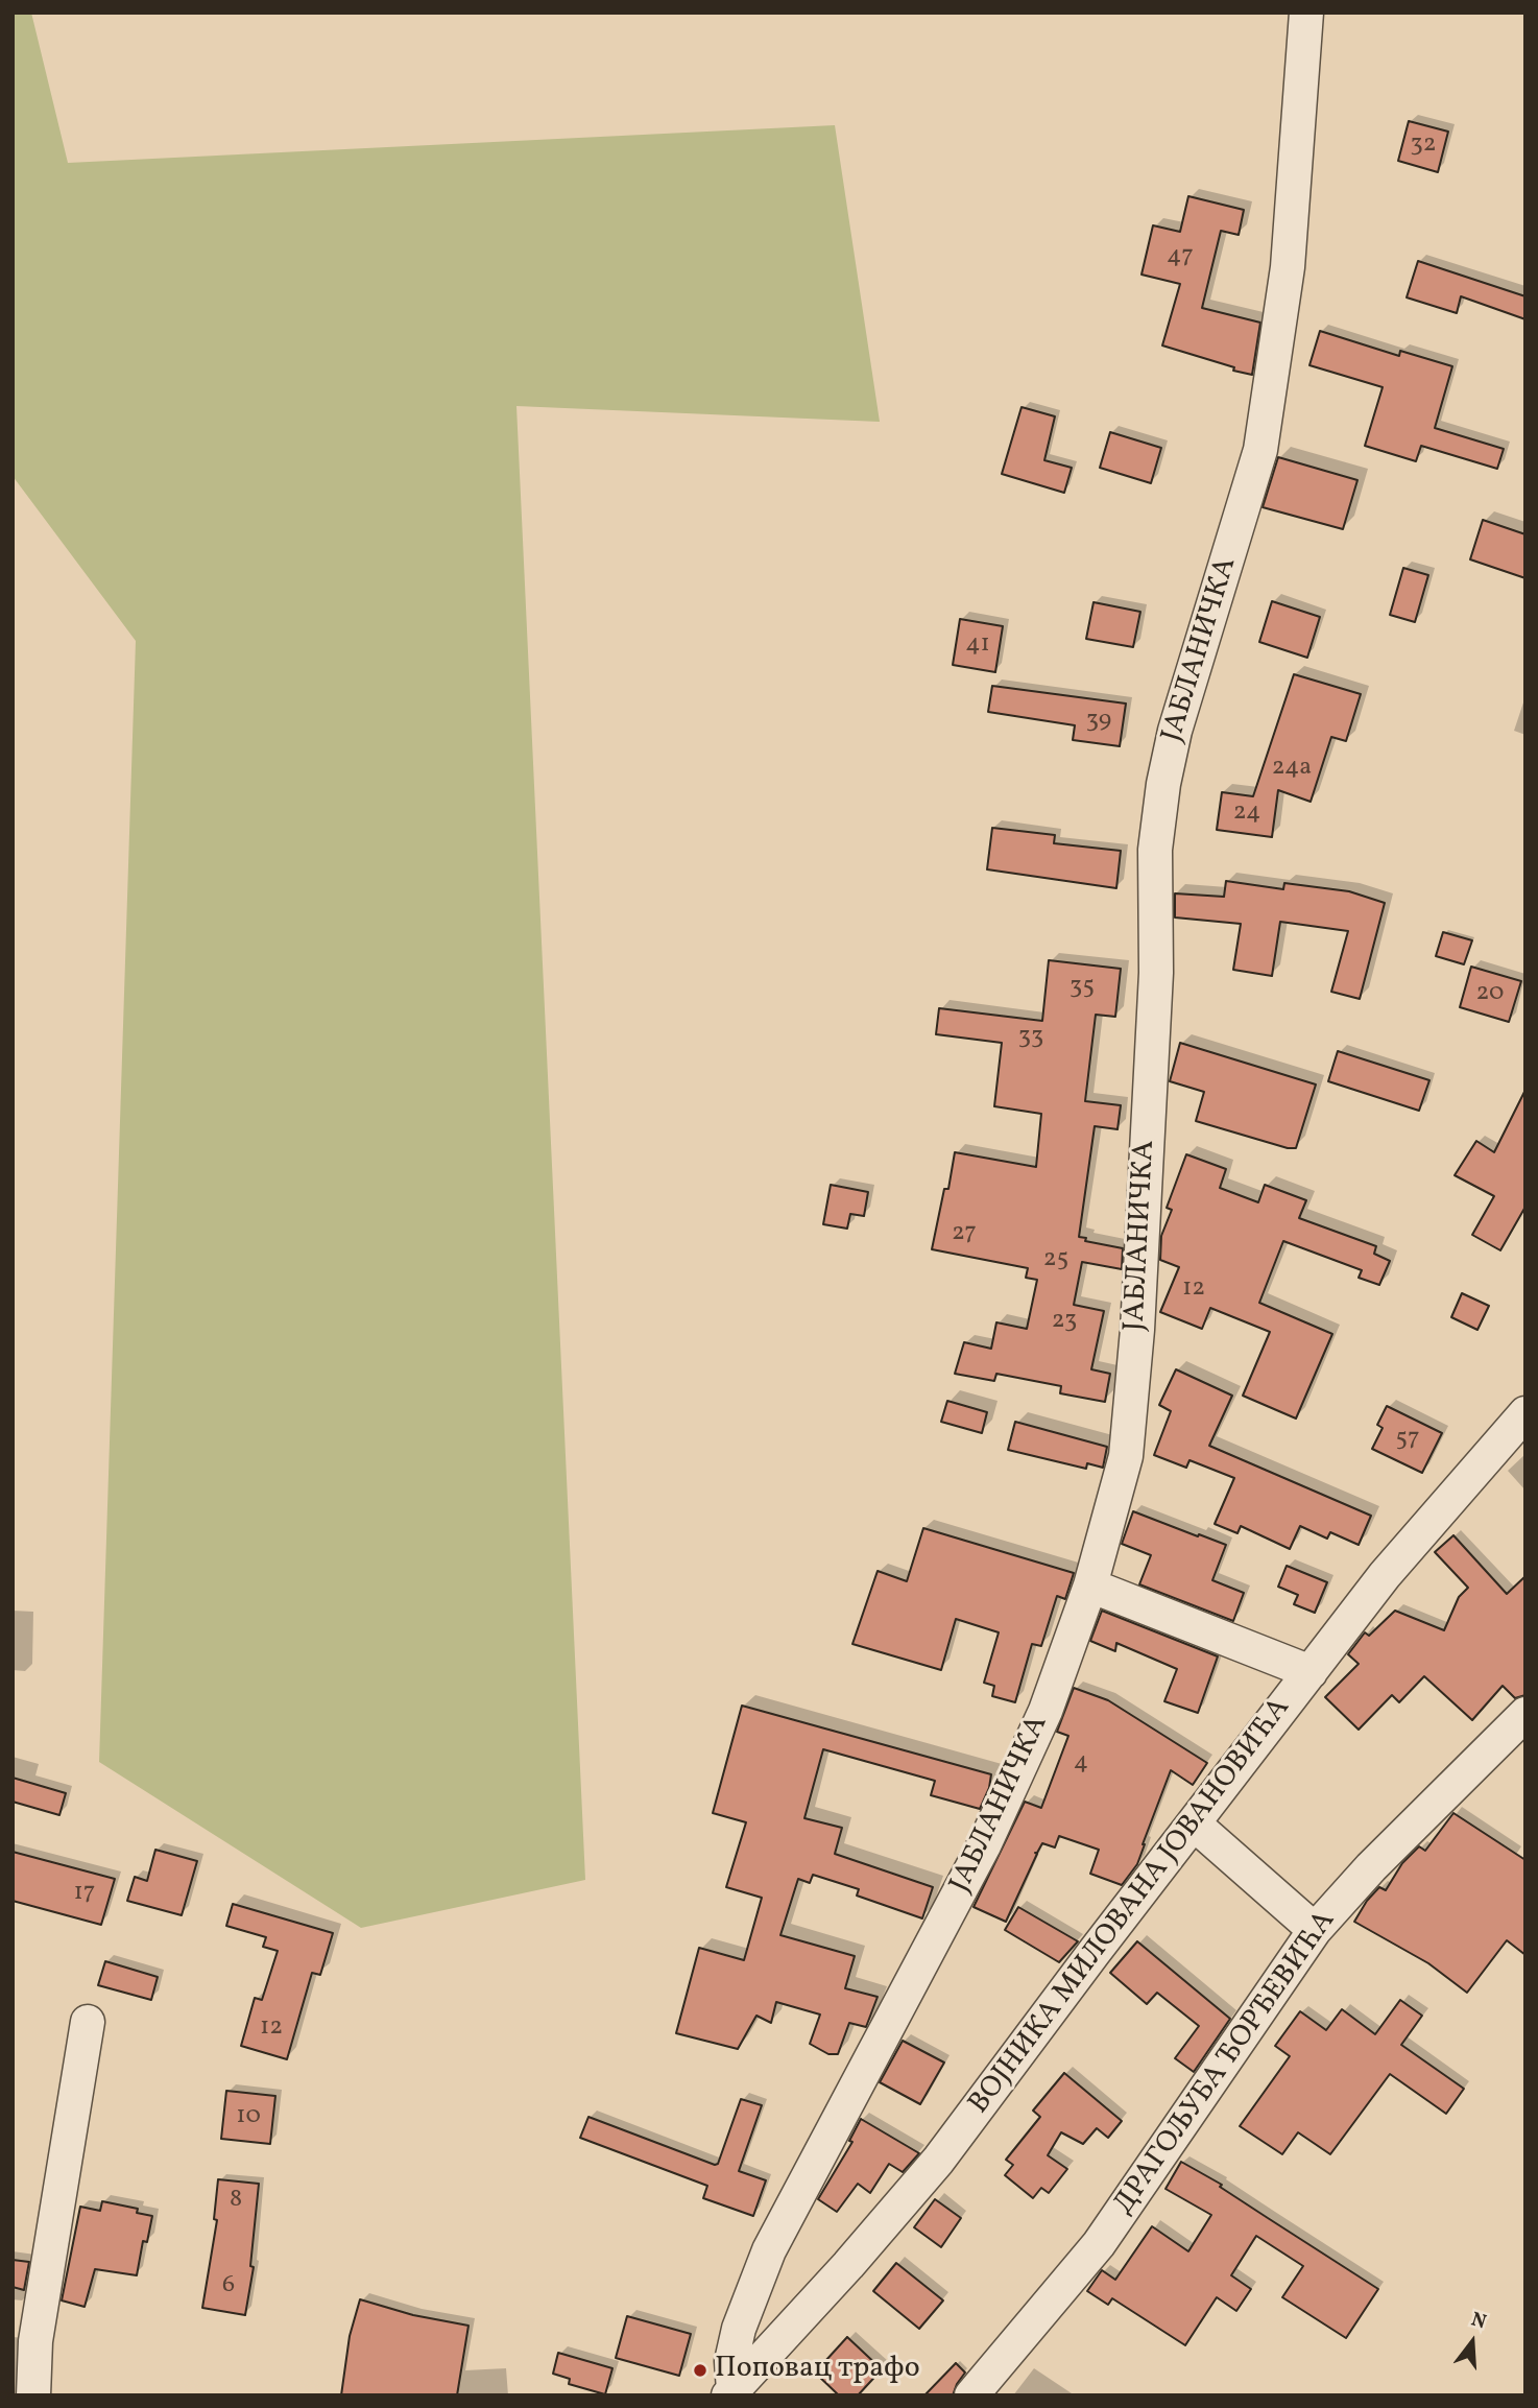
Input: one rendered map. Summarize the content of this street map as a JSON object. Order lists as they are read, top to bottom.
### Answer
{
  "streets": {
    "street": ["ЈАБЛАНИЧКА", "ВОЈНИКА МИЛОВАНА ЈОВАНОВИЋА", "ДРАГОЉУБА ЂОРЂЕВИЋА"]
  },
  "crossings": [
    ["ЈАБЛАНИЧКА", "ВОЈНИКА МИЛОВАНА ЈОВАНОВИЋА"]
  ],
  "places": ["Поповац трафо"],
  "house_numbers": [
    "32",
    "47",
    "41",
    "39",
    "24a",
    "24",
    "35",
    "20",
    "33",
    "27",
    "25",
    "12",
    "23",
    "57",
    "4",
    "17",
    "12",
    "10",
    "8",
    "6"
  ],
  "north": "top"
}
